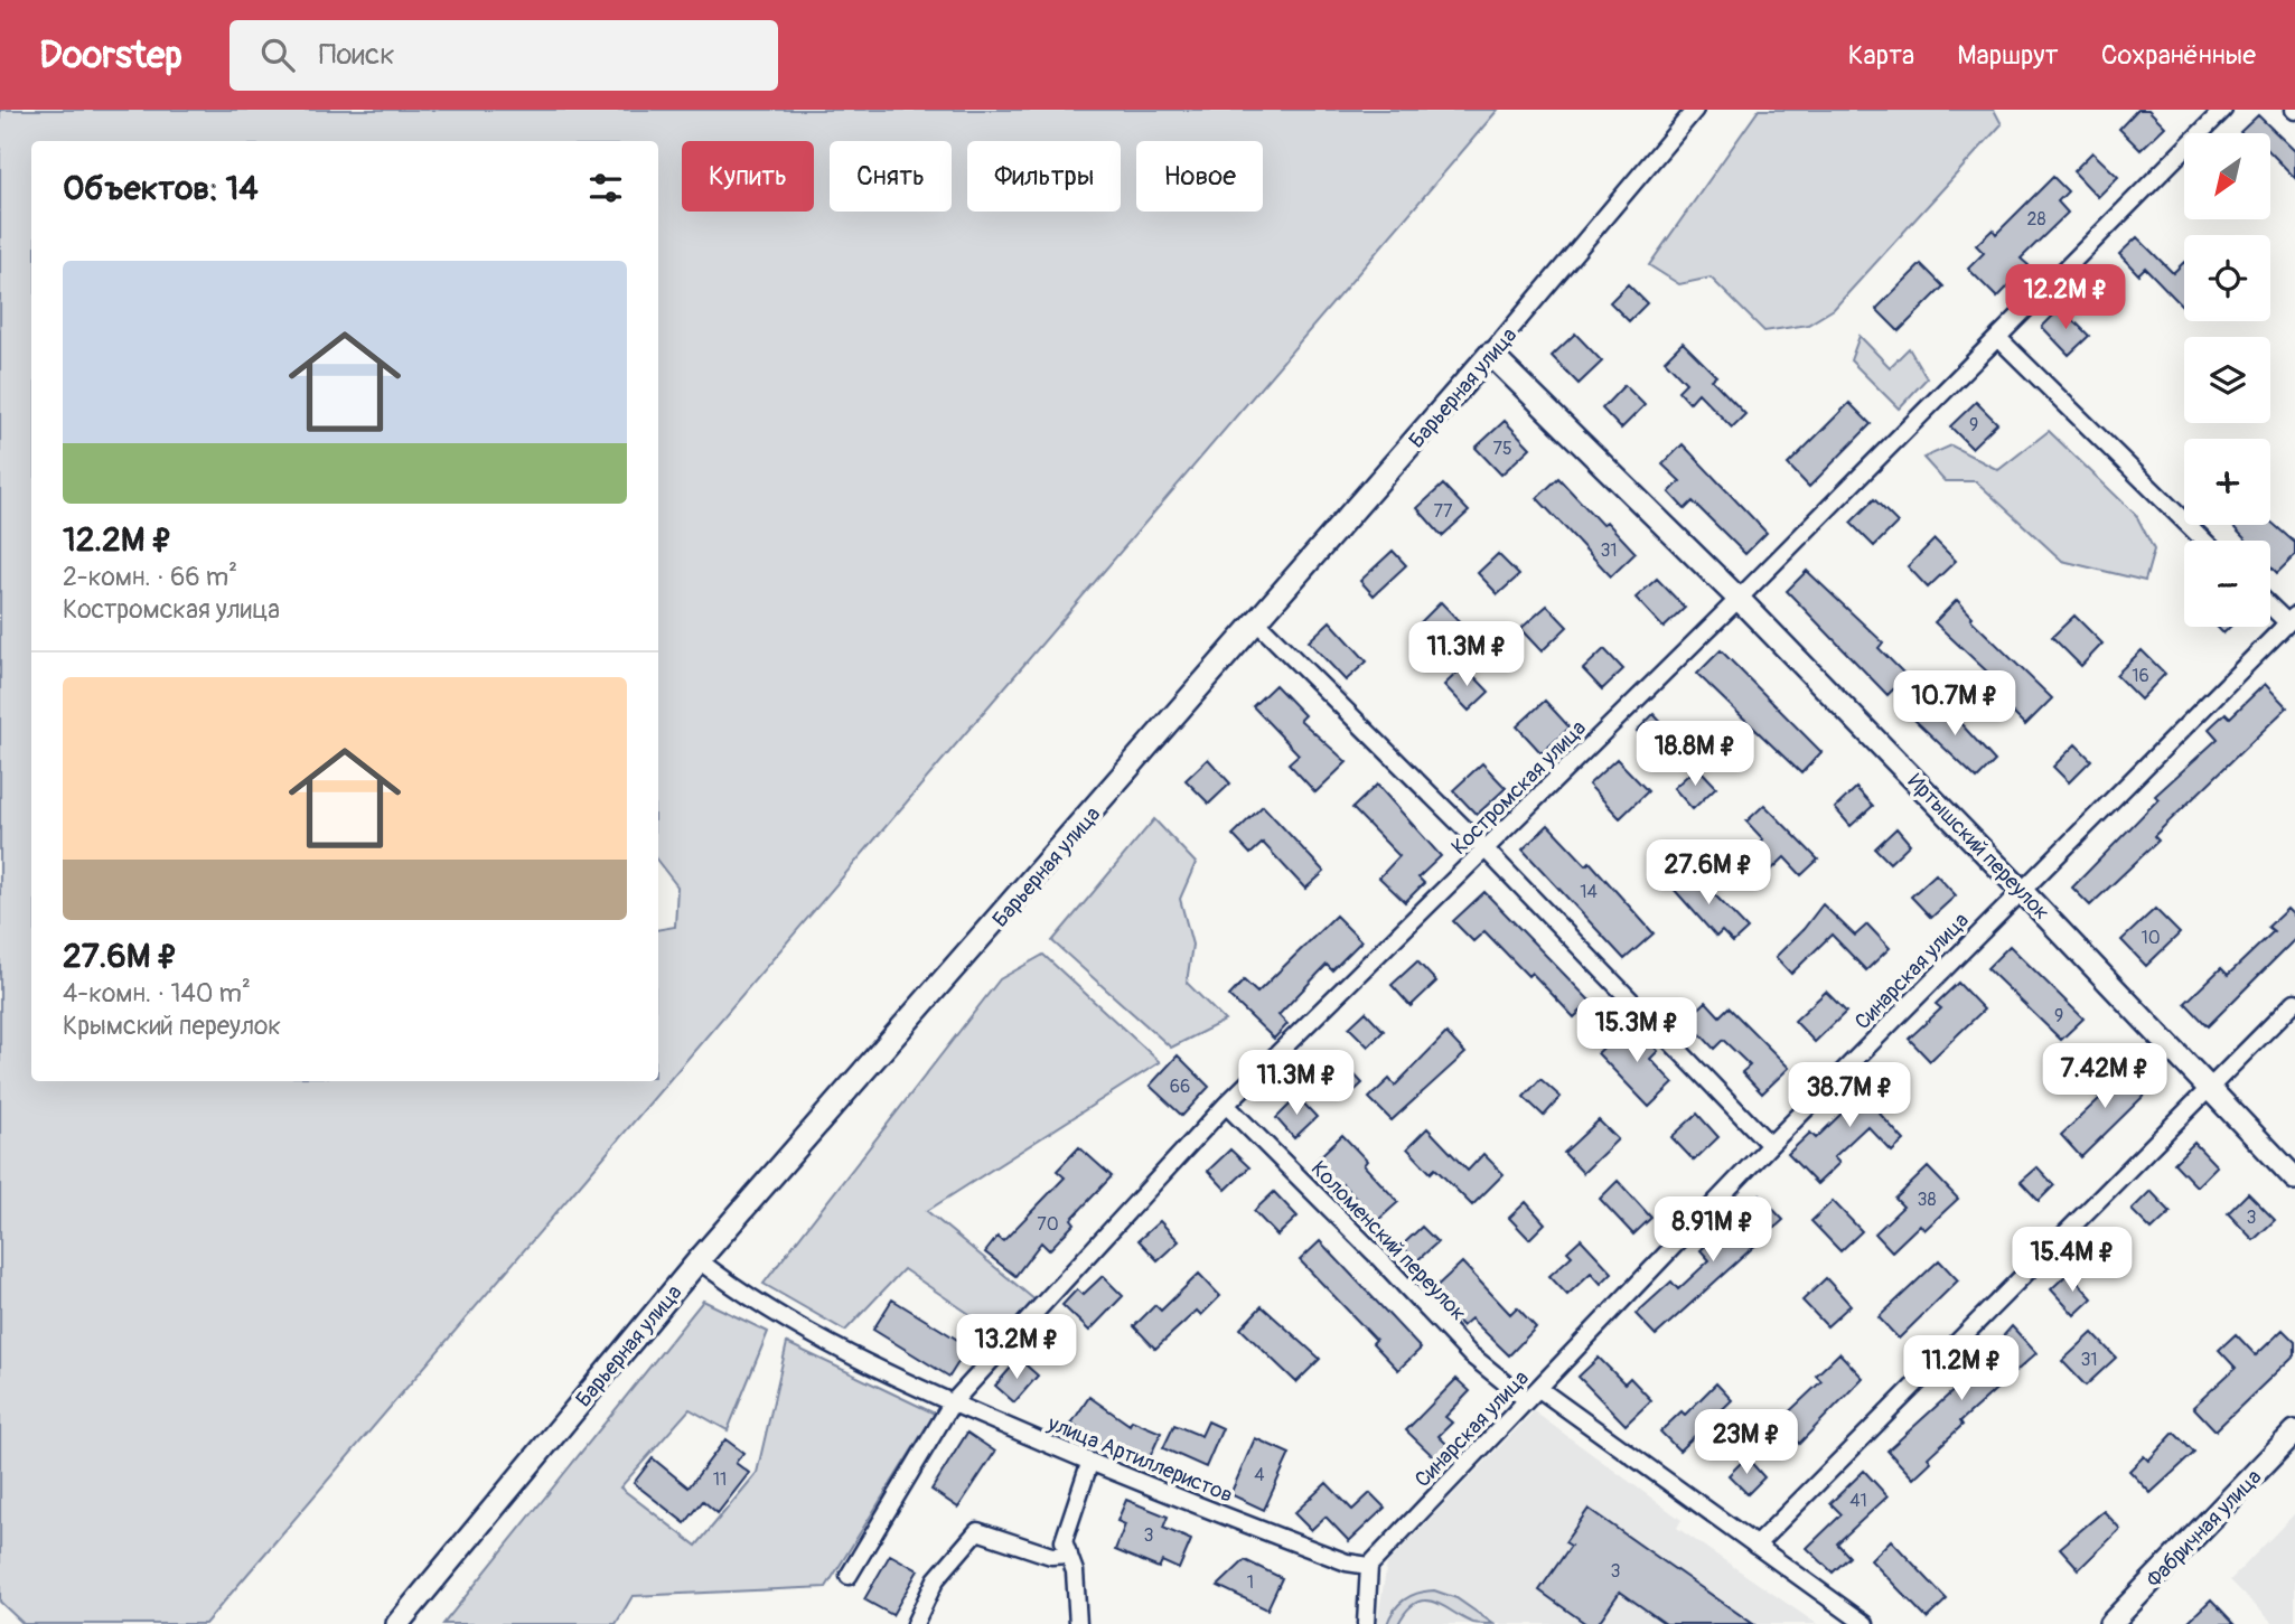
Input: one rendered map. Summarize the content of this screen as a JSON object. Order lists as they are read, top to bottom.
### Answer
{
  "streets": {
    "street": [
      "Барьерная улица",
      "Костромская улица",
      "Иртышский переулок",
      "Синарская улица",
      "Коломенский переулок",
      "улица Артиллеристов",
      "Фабричная улица"
    ]
  },
  "crossings": [
    ["Барьерная улица", "Иртышский переулок"],
    ["Барьерная улица", "улица Артиллеристов"],
    ["Костромская улица", "Иртышский переулок"],
    ["Костромская улица", "Коломенский переулок"],
    ["Костромская улица", "улица Артиллеристов"],
    ["Иртышский переулок", "Синарская улица"],
    ["Синарская улица", "Коломенский переулок"],
    ["Синарская улица", "улица Артиллеристов"]
  ],
  "house_numbers": [
    "28",
    "9",
    "75",
    "77",
    "31",
    "16",
    "14",
    "10",
    "9",
    "66",
    "38",
    "3",
    "70",
    "31",
    "4",
    "11",
    "41",
    "3",
    "3",
    "1"
  ],
  "north": "bottom left",
  "page": {
    "header": "Doorstep",
    "search": "Поиск",
    "nav": ["Карта", "Маршрут", "Сохранённые"],
    "map_buttons": ["+", "−"],
    "chip": [
      "Купить",
      "Снять",
      "Фильтры",
      "Новое"
    ],
    "heading": "Объектов: 14",
    "list": [
      {
        "name": "12.2M ₽",
        "note": "2-комн. · 66 m² · Костромская улица"
      },
      {
        "name": "27.6M ₽",
        "note": "4-комн. · 140 m² · Крымский переулок"
      }
    ],
    "price": [
      "12.2M ₽",
      "11.3M ₽",
      "10.7M ₽",
      "18.8M ₽",
      "27.6M ₽",
      "15.3M ₽",
      "7.42M ₽",
      "11.3M ₽",
      "38.7M ₽",
      "8.91M ₽",
      "15.4M ₽",
      "13.2M ₽",
      "11.2M ₽",
      "23M ₽"
    ]
  }
}
